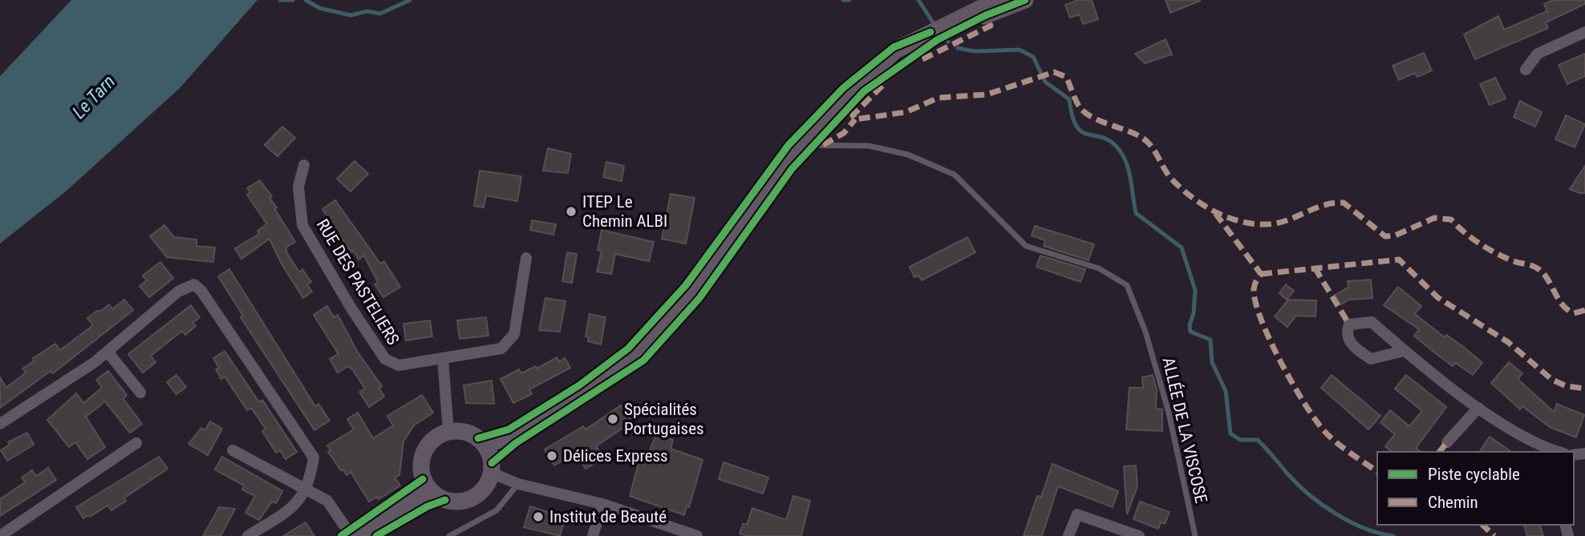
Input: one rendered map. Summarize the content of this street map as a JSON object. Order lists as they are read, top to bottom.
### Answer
{
  "streets": {
    "street": ["RUE DES PASTELIERS"],
    "lane": ["ALLÉE DE LA VISCOSE"]
  },
  "water": ["Le Tarn"],
  "places": [
    "ITEP Le Chemin ALBI",
    "Spécialités Portugaises",
    "Délices Express",
    "Institut de Beauté"
  ],
  "legend": ["Piste cyclable", "Chemin"]
}
